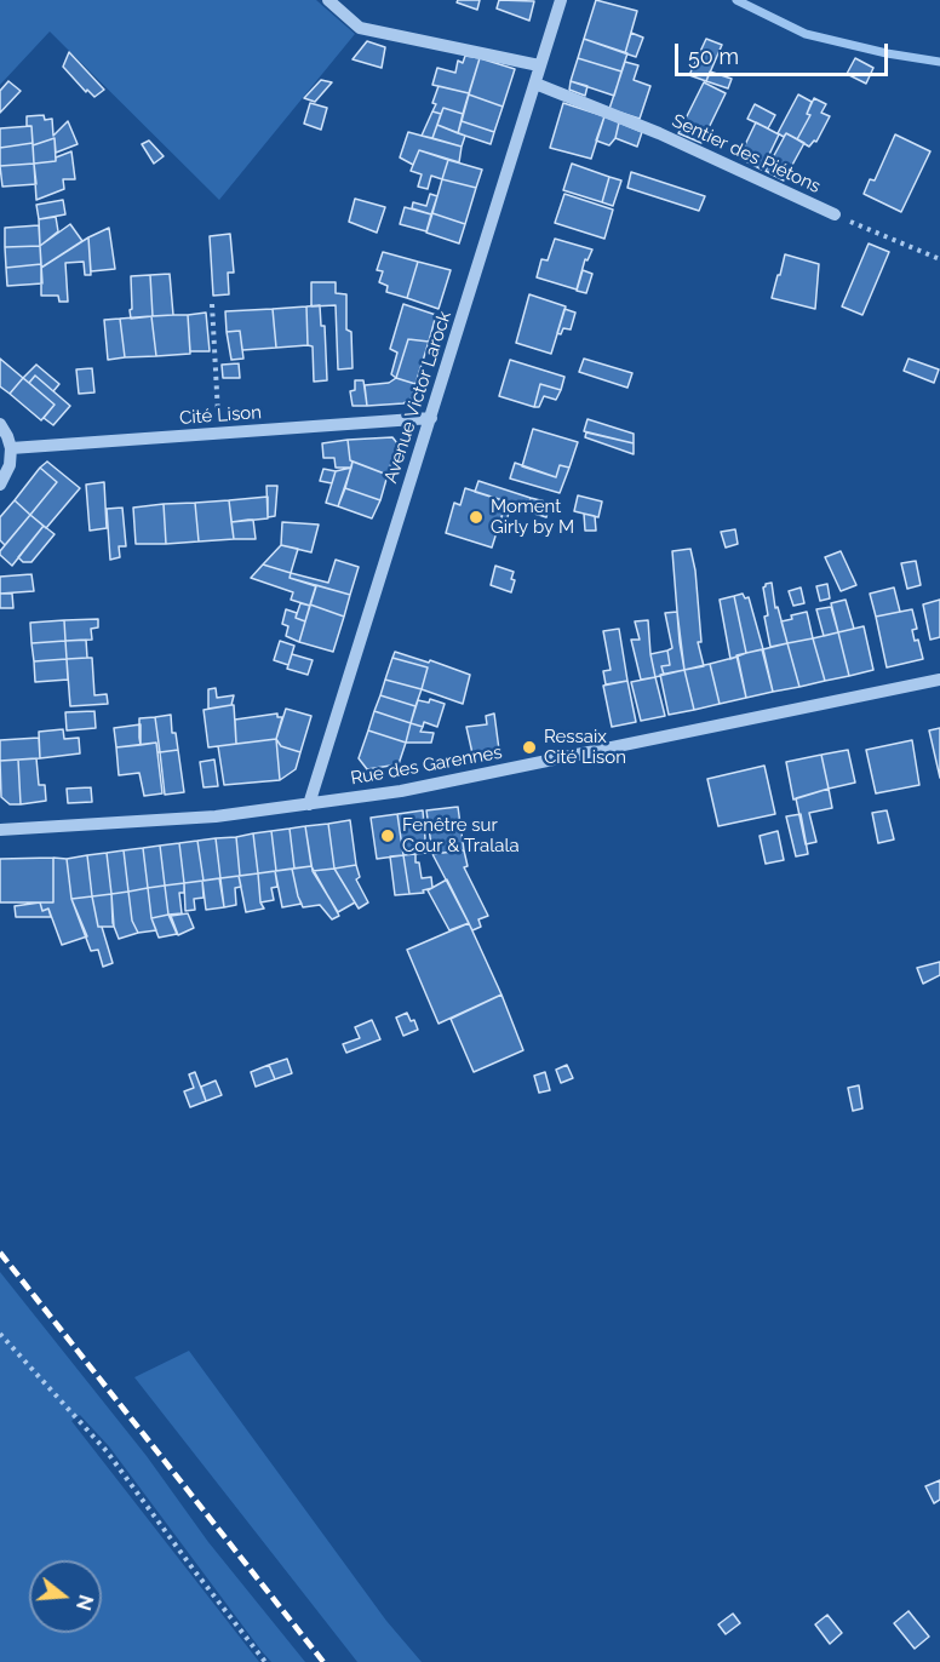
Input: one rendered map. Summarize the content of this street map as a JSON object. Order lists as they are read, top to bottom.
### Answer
{
  "streets": {
    "street": [
      "Sentier des Piétons",
      "Avenue Victor Larock",
      "Cité Lison",
      "Rue des Garennes"
    ]
  },
  "crossings": [
    ["Sentier des Piétons", "Avenue Victor Larock"],
    ["Avenue Victor Larock", "Cité Lison"],
    ["Avenue Victor Larock", "Rue des Garennes"]
  ],
  "places": ["Moment Girly by M", "Ressaix Cité Lison", "Fenêtre sur Cour & Tralala"],
  "scale_bar": "50 m",
  "north": "right"
}
